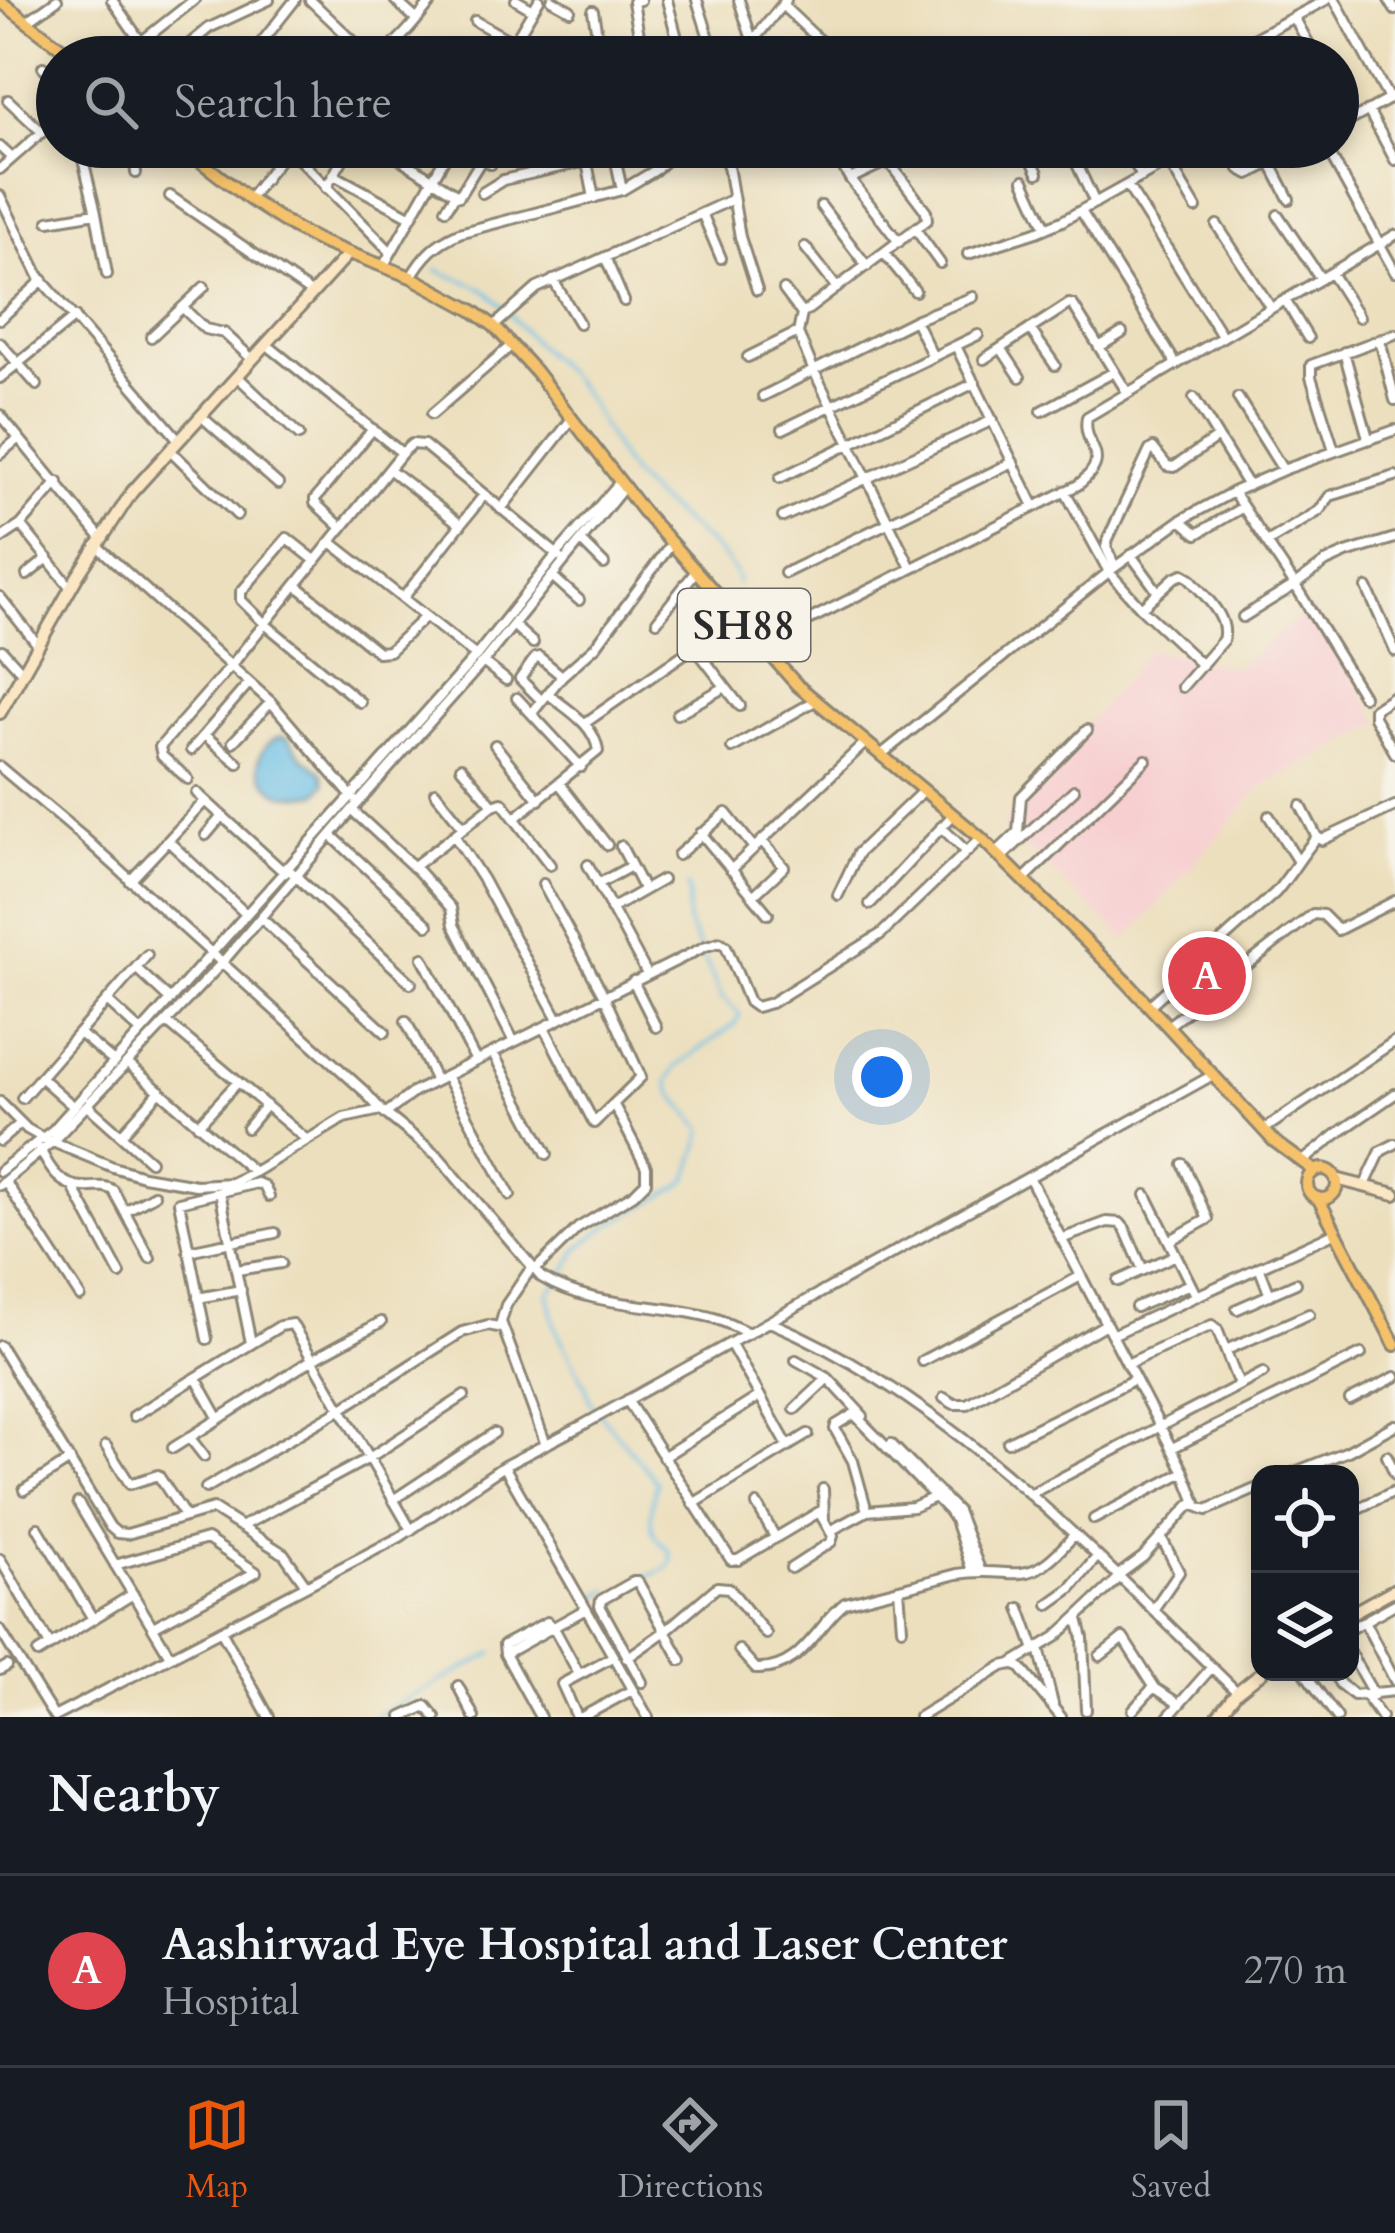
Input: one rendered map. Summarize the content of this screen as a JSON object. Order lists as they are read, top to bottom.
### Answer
{
  "streets": {
    "main road": ["SH88"]
  },
  "page": {
    "search": "Search here",
    "pins": "A",
    "heading": "Nearby",
    "list": [
      {
        "mark": "A",
        "name": "Aashirwad Eye Hospital and Laser Center",
        "note": "Hospital",
        "value": "270 m"
      }
    ],
    "nav": ["Map", "Directions", "Saved"]
  }
}
